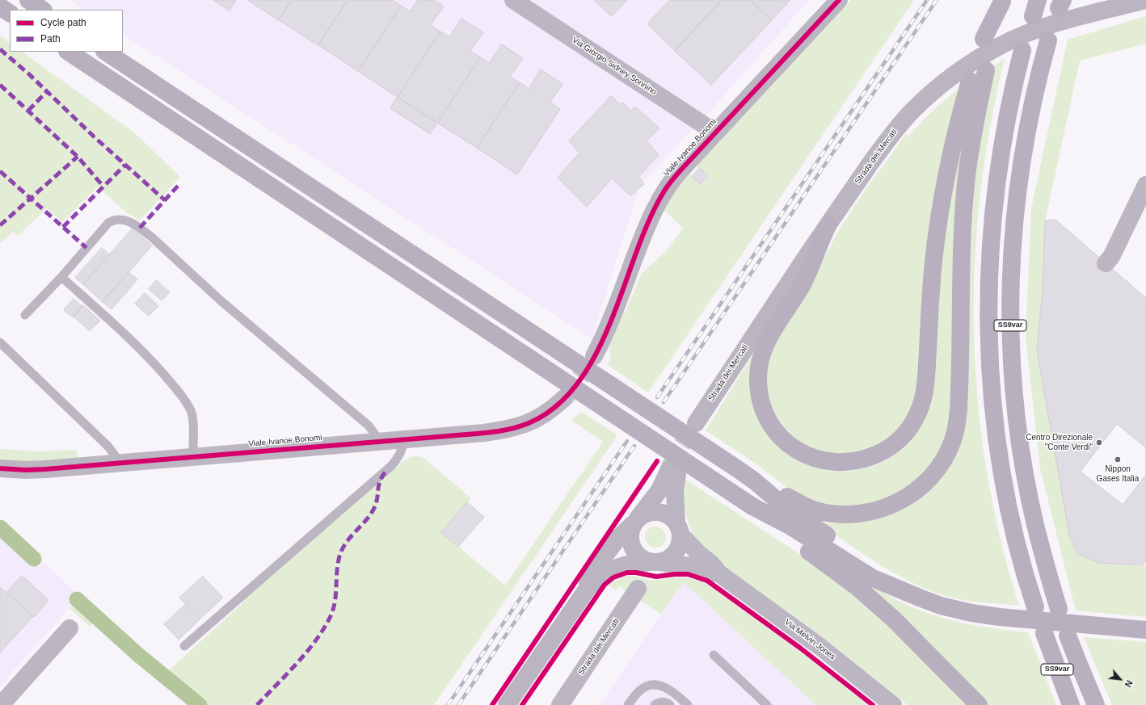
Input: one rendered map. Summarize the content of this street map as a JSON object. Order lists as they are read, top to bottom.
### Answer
{
  "streets": {
    "highway": ["SS9var"],
    "street": [
      "Via Giorgio Sidney Sonnino",
      "Viale Ivanoe Bonomi",
      "Strada dei Mercati",
      "Via Melvin Jones"
    ]
  },
  "crossings": [
    ["Via Giorgio Sidney Sonnino", "Viale Ivanoe Bonomi"]
  ],
  "places": ["Centro Direzionale \"Conte Verdi\"", "Nippon Gases Italia"],
  "legend": ["Cycle path", "Path"],
  "north": "bottom right"
}
